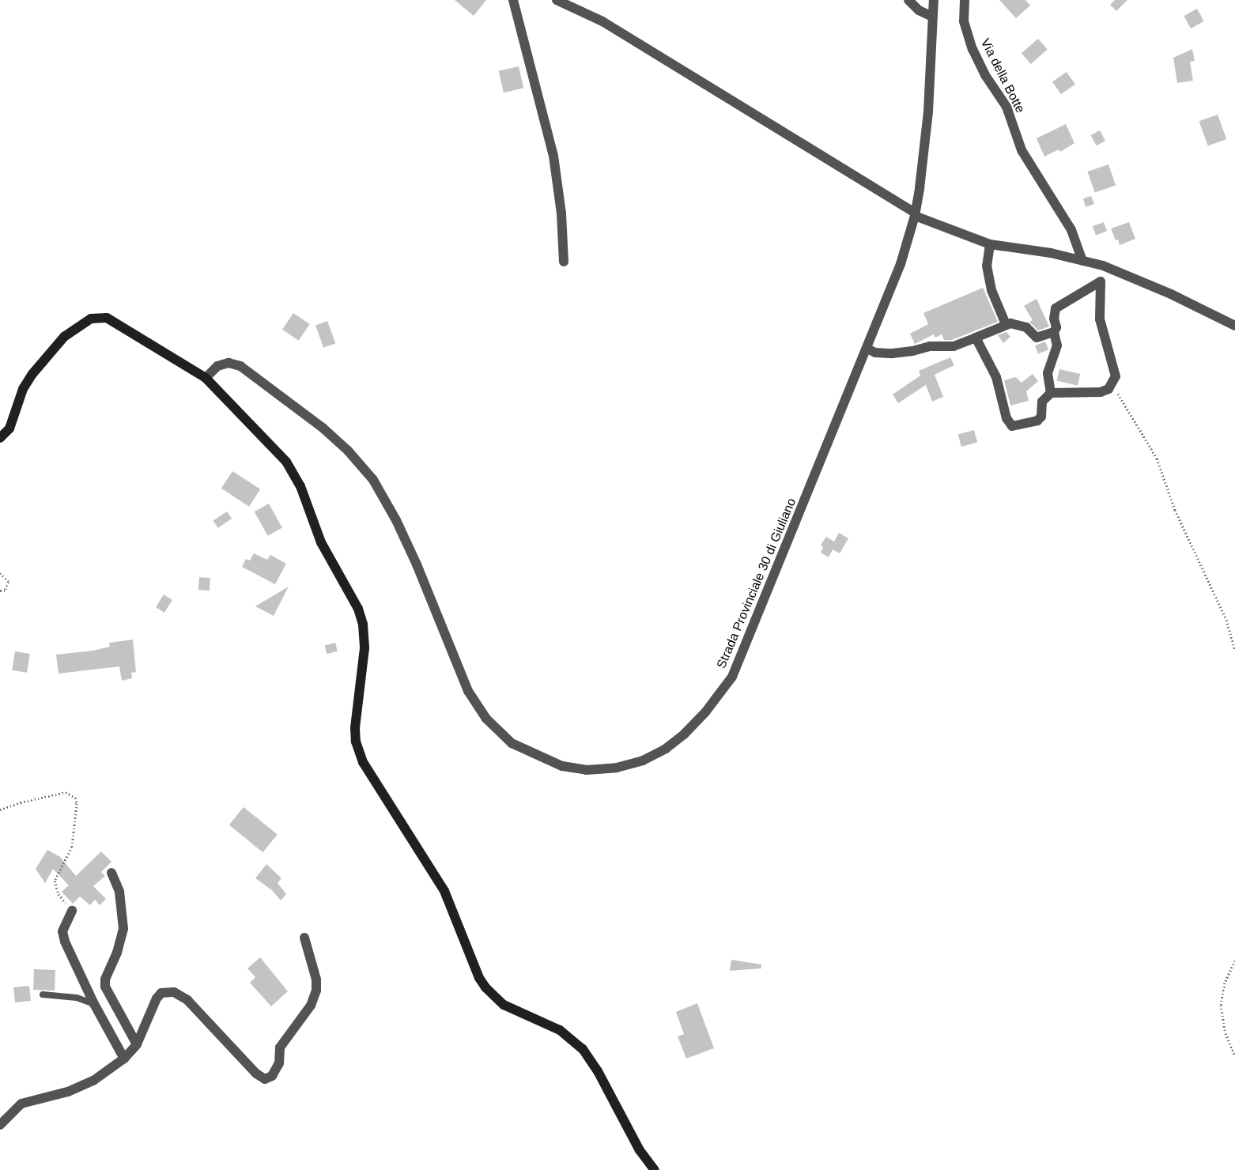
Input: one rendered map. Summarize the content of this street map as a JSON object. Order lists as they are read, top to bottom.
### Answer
{
  "streets": {
    "street": ["Via della Botte", "Strada Provinciale 30 di Giuliano"]
  }
}
